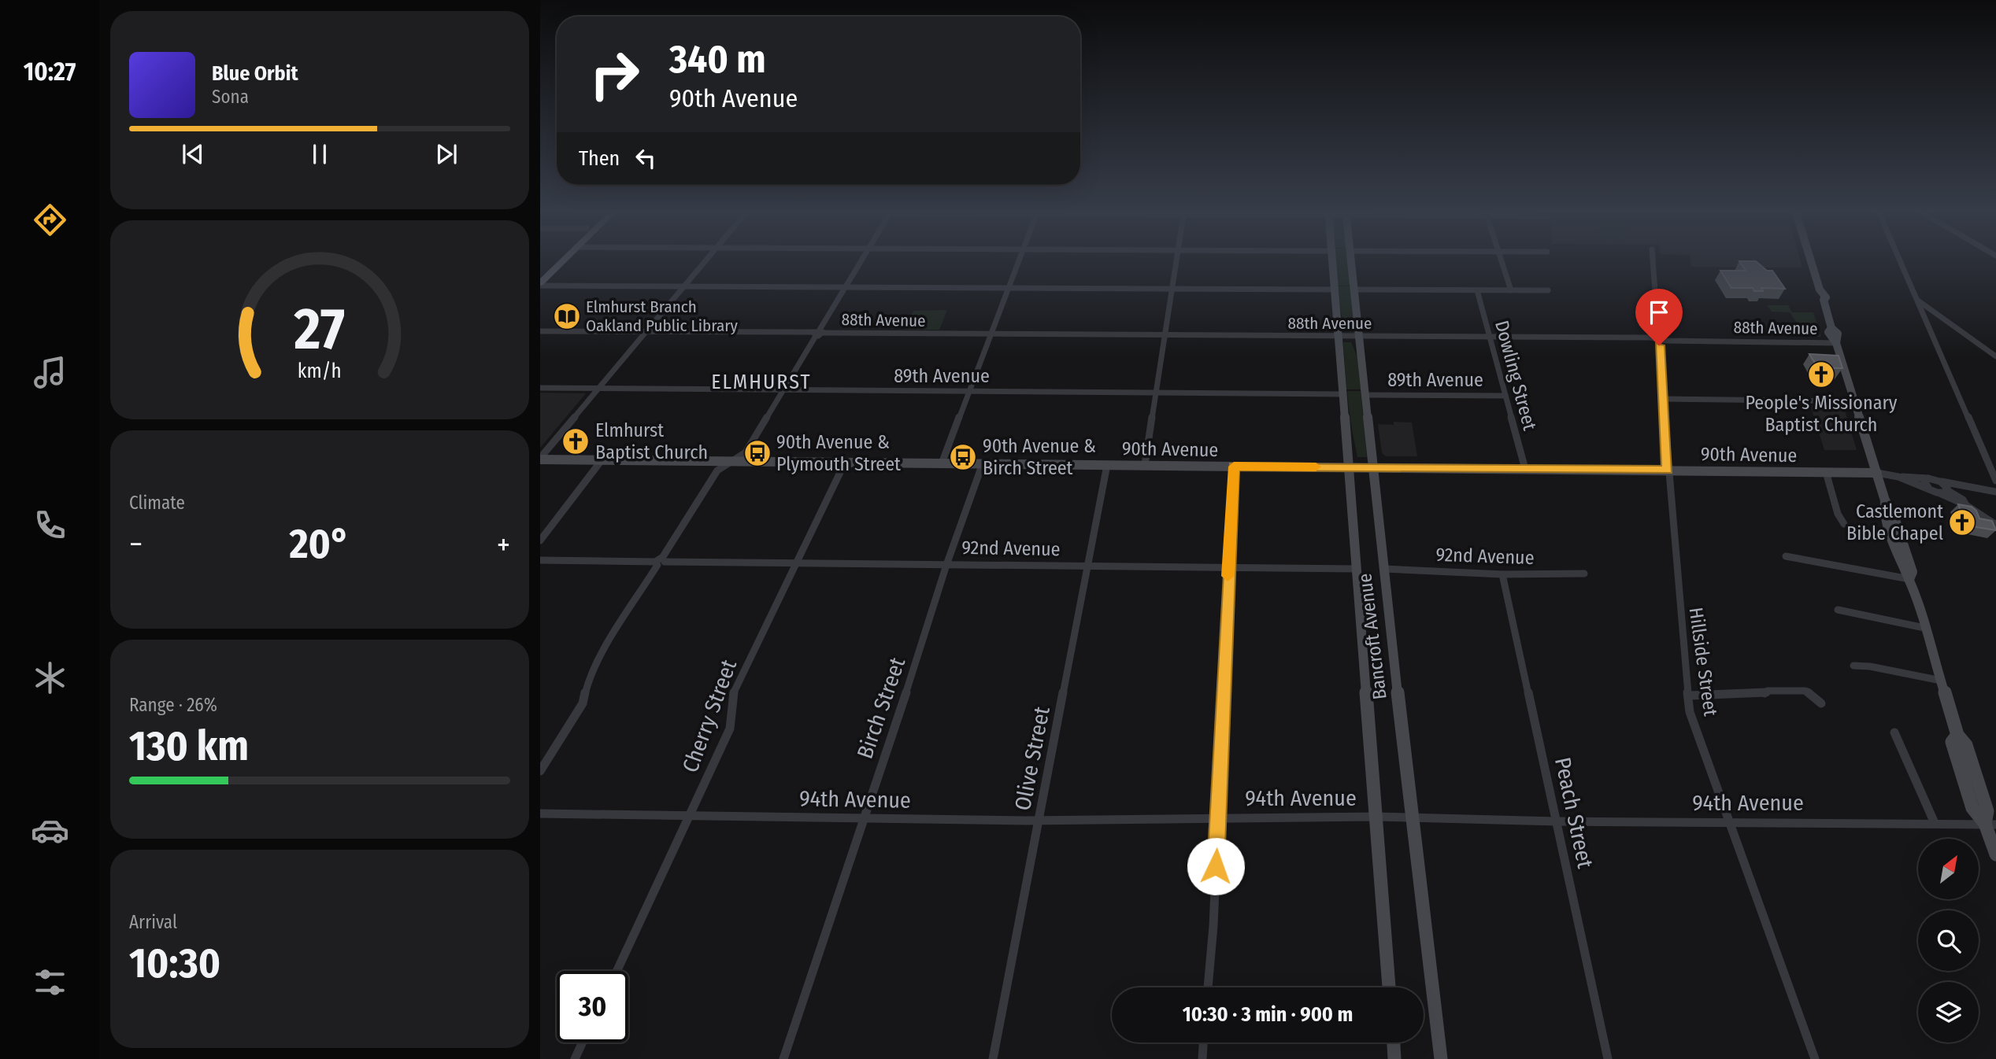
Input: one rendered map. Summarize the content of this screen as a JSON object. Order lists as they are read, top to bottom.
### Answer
{
  "streets": {
    "main road": ["Bancroft Avenue"],
    "street": [
      "88th Avenue",
      "Dowling Street",
      "89th Avenue",
      "90th Avenue",
      "92nd Avenue",
      "Hillside Street",
      "Birch Street",
      "Cherry Street",
      "Olive Street",
      "94th Avenue",
      "Peach Street"
    ]
  },
  "crossings": [
    ["88th Avenue", "Dowling Street"],
    ["88th Avenue", "Bancroft Avenue"],
    ["88th Avenue", "Hillside Street"],
    ["Dowling Street", "89th Avenue"],
    ["Dowling Street", "90th Avenue"],
    ["89th Avenue", "Bancroft Avenue"],
    ["90th Avenue", "Bancroft Avenue"],
    ["90th Avenue", "Hillside Street"],
    ["90th Avenue", "Birch Street"],
    ["90th Avenue", "Cherry Street"],
    ["90th Avenue", "Olive Street"],
    ["92nd Avenue", "Bancroft Avenue"],
    ["92nd Avenue", "Birch Street"],
    ["92nd Avenue", "Cherry Street"],
    ["92nd Avenue", "Olive Street"],
    ["92nd Avenue", "Peach Street"],
    ["Bancroft Avenue", "94th Avenue"],
    ["Hillside Street", "94th Avenue"],
    ["Birch Street", "94th Avenue"],
    ["Cherry Street", "94th Avenue"],
    ["Olive Street", "94th Avenue"],
    ["94th Avenue", "Peach Street"]
  ],
  "districts": ["ELMHURST"],
  "places": {
    "library": ["Elmhurst Branch Oakland Public Library"],
    "church": ["People's Missionary Baptist Church", "Elmhurst Baptist Church", "Castlemont Bible Chapel"],
    "bus stop": ["90th Avenue & Plymouth Street", "90th Avenue & Birch Street"]
  },
  "north": "top right",
  "page": {
    "tabs": "10:27",
    "turn": ["340 m", "90th Avenue"],
    "song": ["Blue Orbit", "Sona"],
    "then": "Then",
    "tile": [
      "Climate",
      ["Range · 26%", "130 km"],
      ["Arrival", "10:30"]
    ],
    "heat": ["−", "20°", "+"],
    "limit": "30",
    "trip": "10:30 · 3 min · 900 m",
    "gauge": ["27", "km/h"]
  }
}
